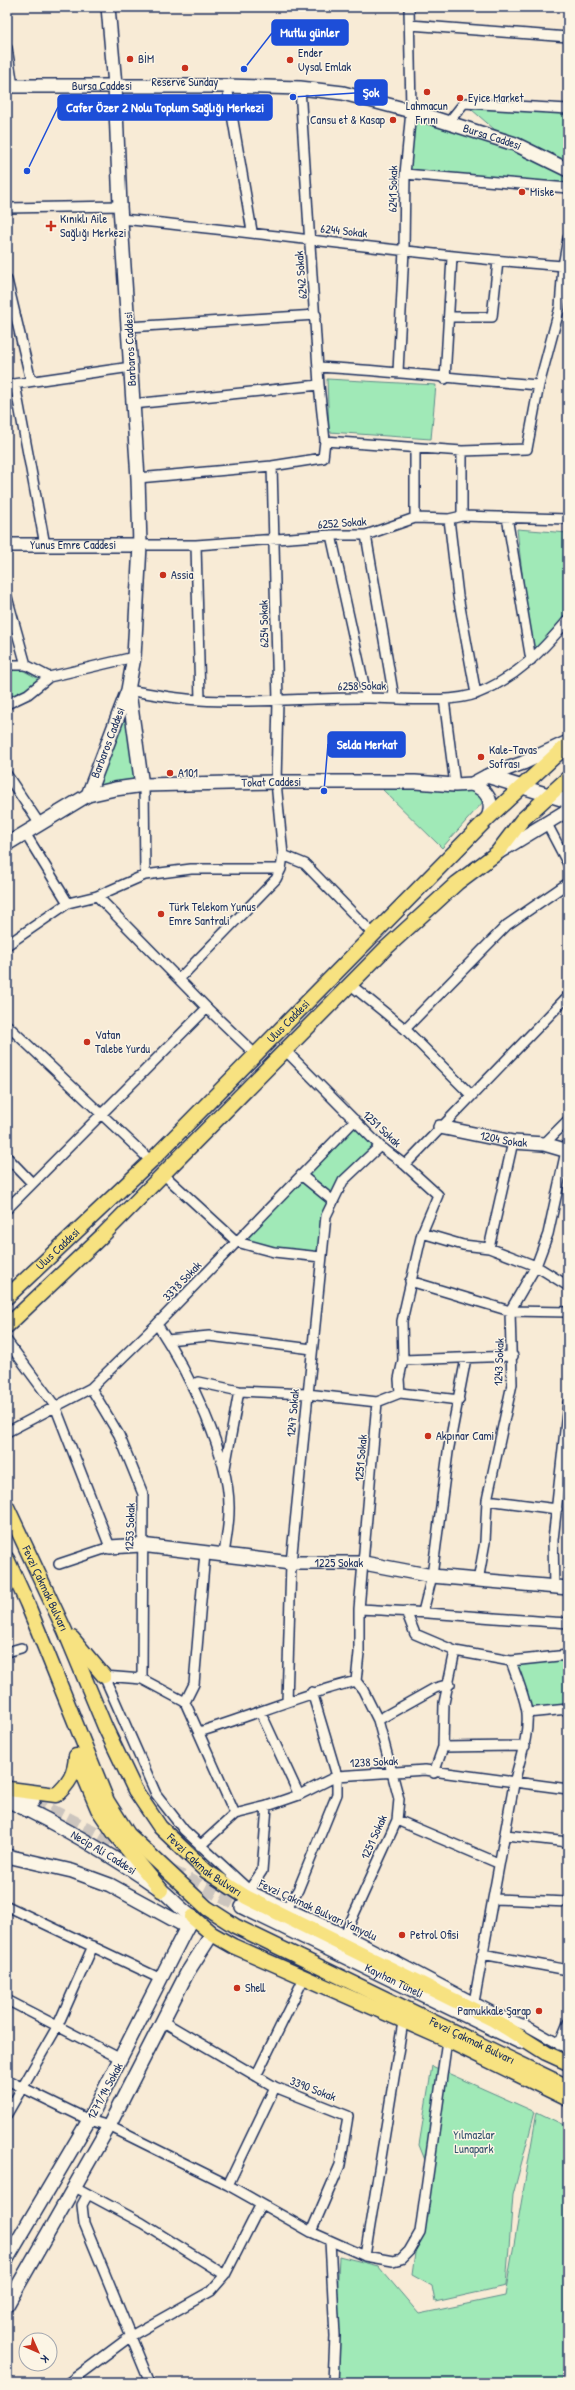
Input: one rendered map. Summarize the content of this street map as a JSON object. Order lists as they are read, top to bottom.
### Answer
{
  "streets": {
    "main road": ["Ulus Caddesi", "Fevzi Çakmak Bulvarı"],
    "street": [
      "Bursa Caddesi",
      "6241 Sokak",
      "6244 Sokak",
      "6242 Sokak",
      "Barbaros Caddesi",
      "6252 Sokak",
      "Yunus Emre Caddesi",
      "6254 Sokak",
      "6258 Sokak",
      "Tokat Caddesi",
      "1251 Sokak",
      "1204 Sokak",
      "3378 Sokak",
      "1243 Sokak",
      "1247 Sokak",
      "1253 Sokak",
      "1225 Sokak",
      "1238 Sokak",
      "Necip Ali Caddesi",
      "Fevzi Çakmak Bulvarı Yanyolu",
      "Kayıhan Tüneli",
      "3390 Sokak",
      "1271/14 Sokak"
    ]
  },
  "crossings": [
    ["Bursa Caddesi", "6241 Sokak"],
    ["Bursa Caddesi", "6242 Sokak"],
    ["Bursa Caddesi", "Barbaros Caddesi"],
    ["6241 Sokak", "6244 Sokak"],
    ["6244 Sokak", "6242 Sokak"],
    ["6244 Sokak", "Barbaros Caddesi"],
    ["6242 Sokak", "6254 Sokak"],
    ["Barbaros Caddesi", "6252 Sokak"],
    ["Barbaros Caddesi", "Yunus Emre Caddesi"],
    ["Barbaros Caddesi", "6258 Sokak"],
    ["Barbaros Caddesi", "Tokat Caddesi"],
    ["6252 Sokak", "Yunus Emre Caddesi"],
    ["6252 Sokak", "6254 Sokak"],
    ["6254 Sokak", "6258 Sokak"],
    ["6254 Sokak", "Tokat Caddesi"],
    ["Tokat Caddesi", "Ulus Caddesi"],
    ["Ulus Caddesi", "1251 Sokak"],
    ["1251 Sokak", "3378 Sokak"],
    ["1251 Sokak", "1247 Sokak"],
    ["1251 Sokak", "1225 Sokak"],
    ["1251 Sokak", "1238 Sokak"],
    ["1251 Sokak", "Fevzi Çakmak Bulvarı Yanyolu"],
    ["3378 Sokak", "1253 Sokak"],
    ["1243 Sokak", "1225 Sokak"],
    ["1247 Sokak", "1225 Sokak"],
    ["1253 Sokak", "1225 Sokak"],
    ["Fevzi Çakmak Bulvarı", "Kayıhan Tüneli"],
    ["1238 Sokak", "Fevzi Çakmak Bulvarı Yanyolu"],
    ["Necip Ali Caddesi", "1271/14 Sokak"]
  ],
  "parks": ["Yılmazlar Lunapark"],
  "places": {
    "other": [
      "BİM",
      "Ender Uysal Emlak",
      "Reserve Sunday",
      "Mutlu günler",
      "Lahmacun Fırını",
      "Şok",
      "Eyice Market",
      "Cansu et & Kasap",
      "Cafer Özer 2 Nolu Toplum Sağlığı Merkezi",
      "Miske",
      "Assia",
      "Kale-Tavas Sofrası",
      "A101",
      "Selda Merkat",
      "Türk Telekom Yunus Emre Santrali",
      "Vatan Talebe Yurdu",
      "Akpınar Cami",
      "Petrol Ofisi",
      "Shell",
      "Pamukkale Şarap"
    ],
    "health": ["Kınıklı Aile Sağlığı Merkezi"]
  },
  "north": "bottom right"
}
